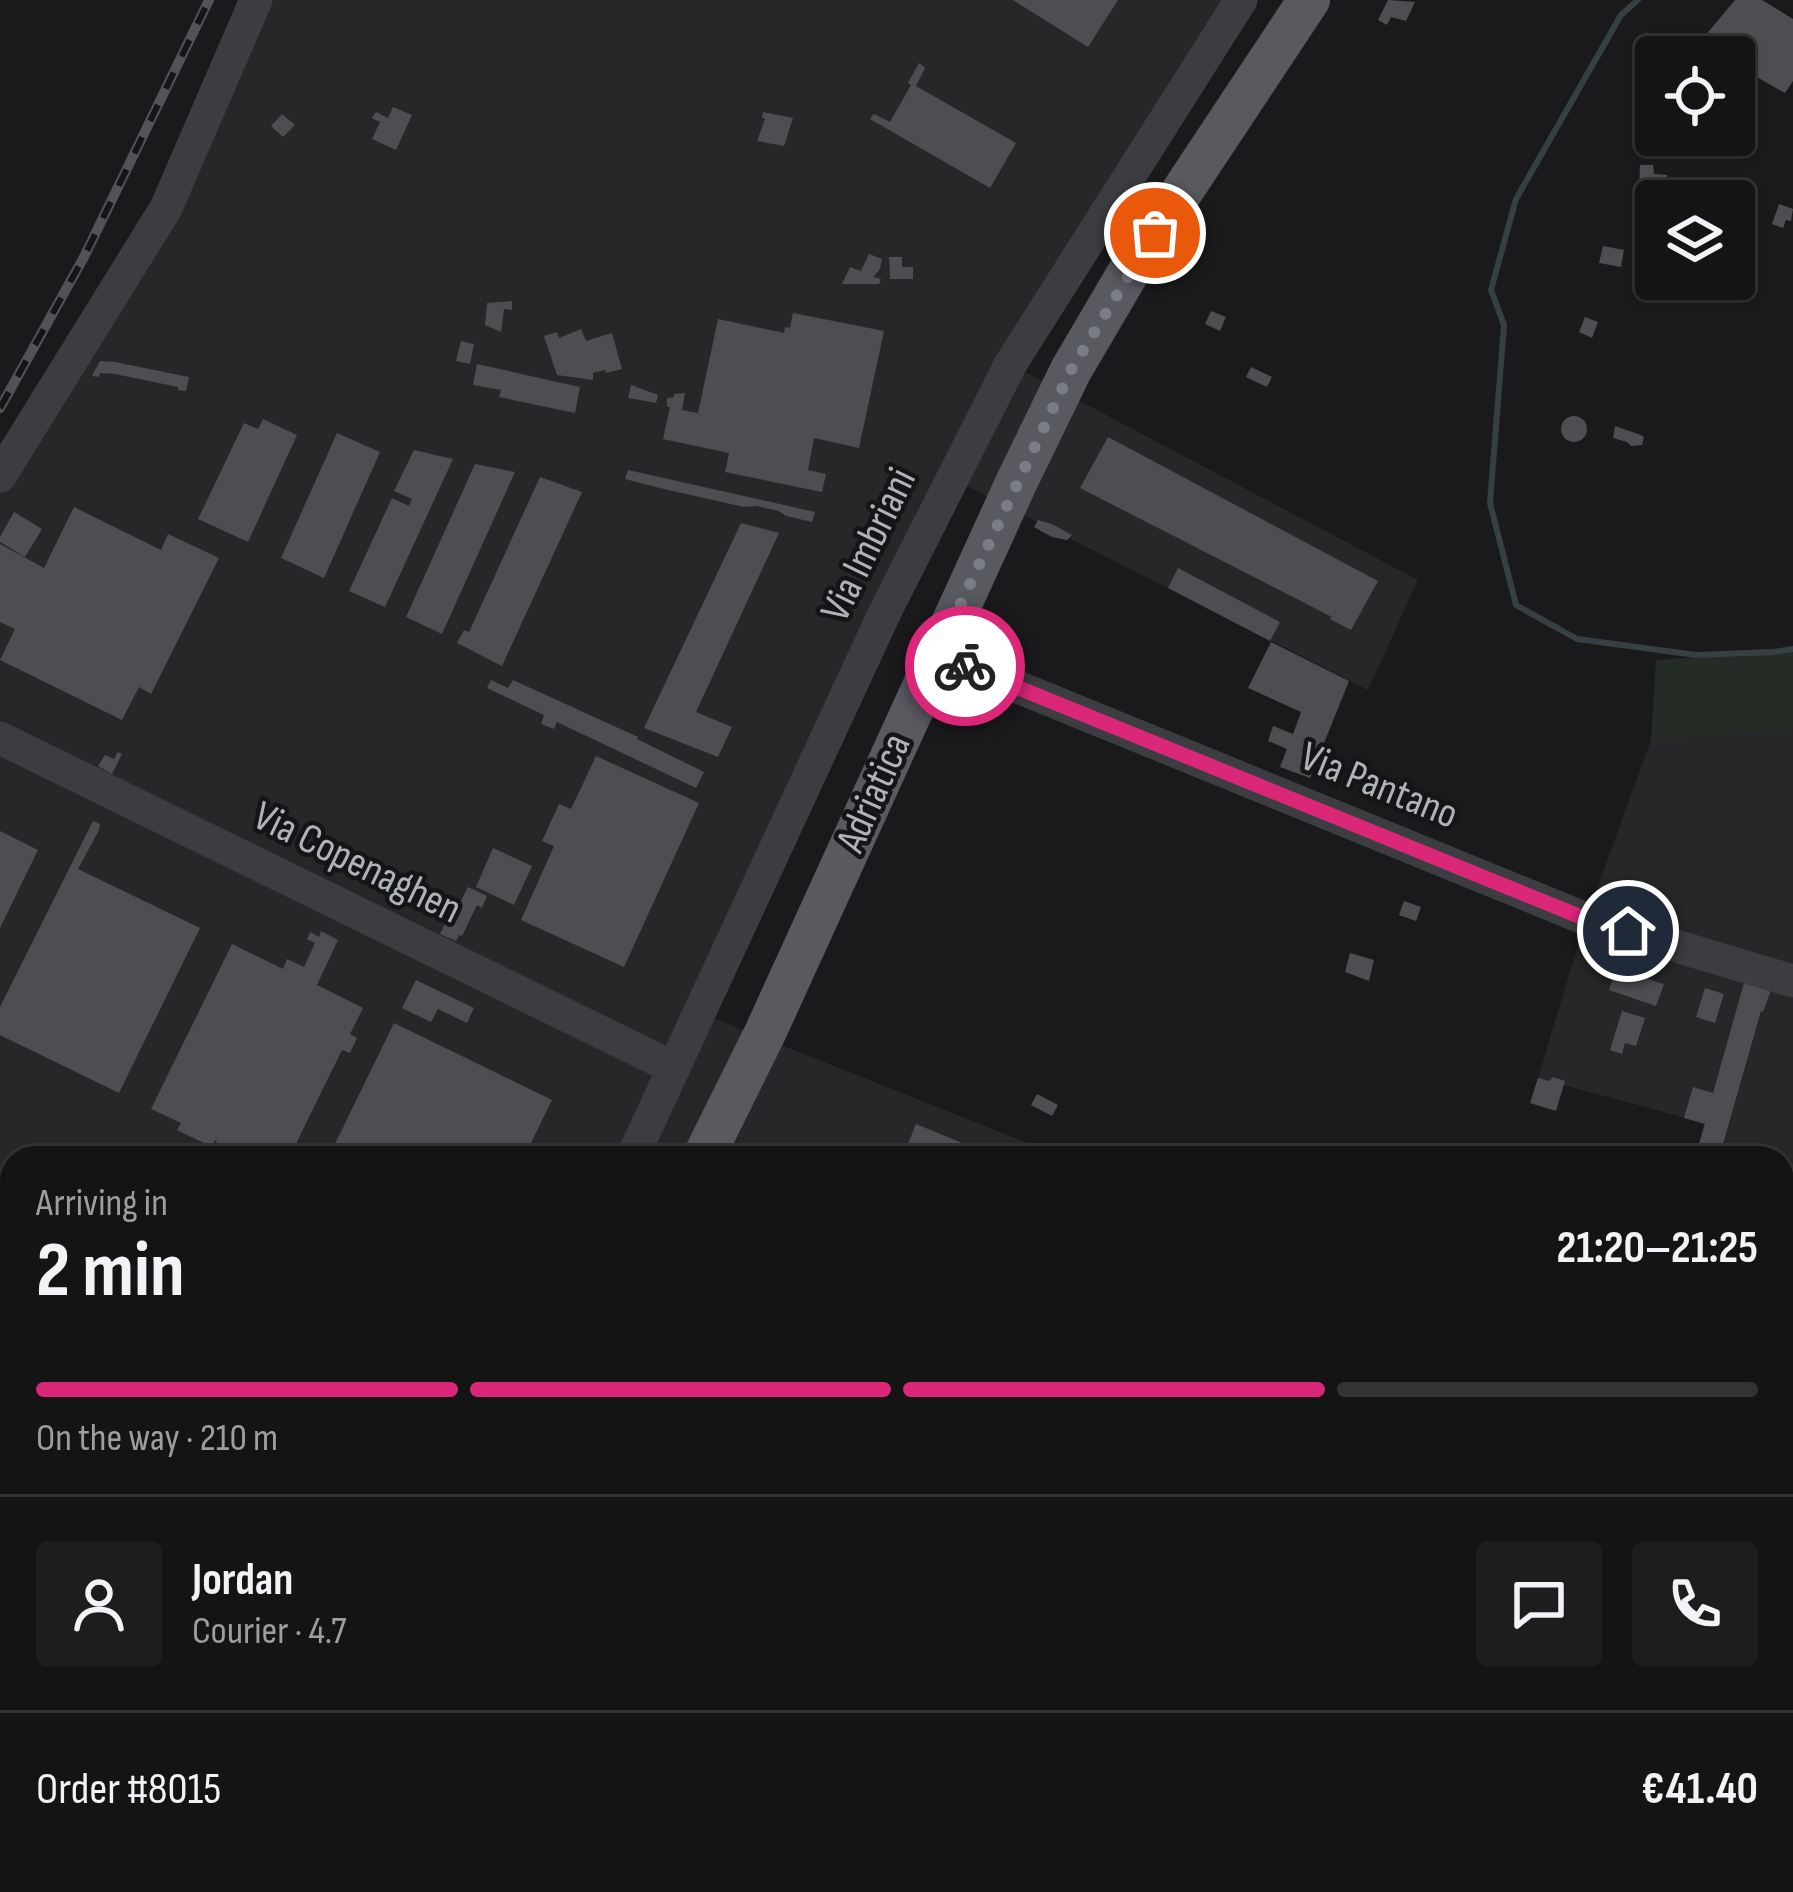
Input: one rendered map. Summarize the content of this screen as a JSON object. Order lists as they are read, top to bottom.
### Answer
{
  "streets": {
    "main road": ["Adriatica"],
    "street": ["Via Imbriani", "Via Pantano", "Via Copenaghen"]
  },
  "crossings": [
    ["Via Imbriani", "Via Copenaghen"],
    ["Via Pantano", "Adriatica"]
  ],
  "page": {
    "heading": ["2 min", "Arriving in", "21:20–21:25"],
    "panel": [
      "Jordan",
      "Courier · 4.7",
      "Order #8015",
      "€41.40"
    ],
    "bar": "On the way · 210 m"
  }
}
